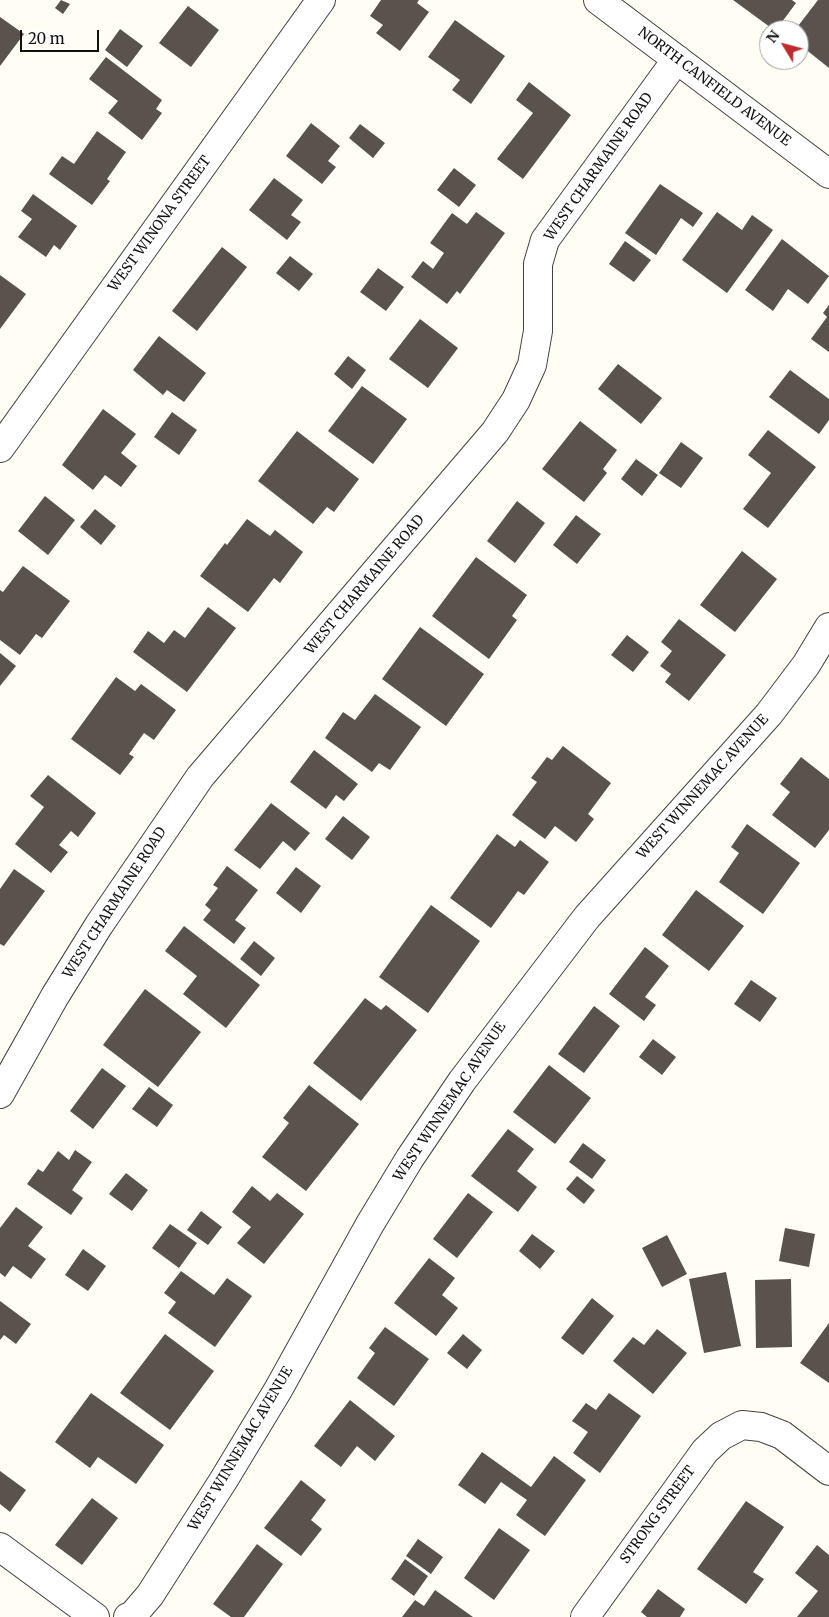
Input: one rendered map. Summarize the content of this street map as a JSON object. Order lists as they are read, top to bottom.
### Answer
{
  "streets": {
    "street": [
      "NORTH CANFIELD AVENUE",
      "WEST CHARMAINE ROAD",
      "WEST WINONA STREET",
      "WEST WINNEMAC AVENUE",
      "STRONG STREET"
    ]
  },
  "crossings": [
    ["NORTH CANFIELD AVENUE", "WEST CHARMAINE ROAD"]
  ],
  "scale_bar": "20 m",
  "north": "top left"
}
